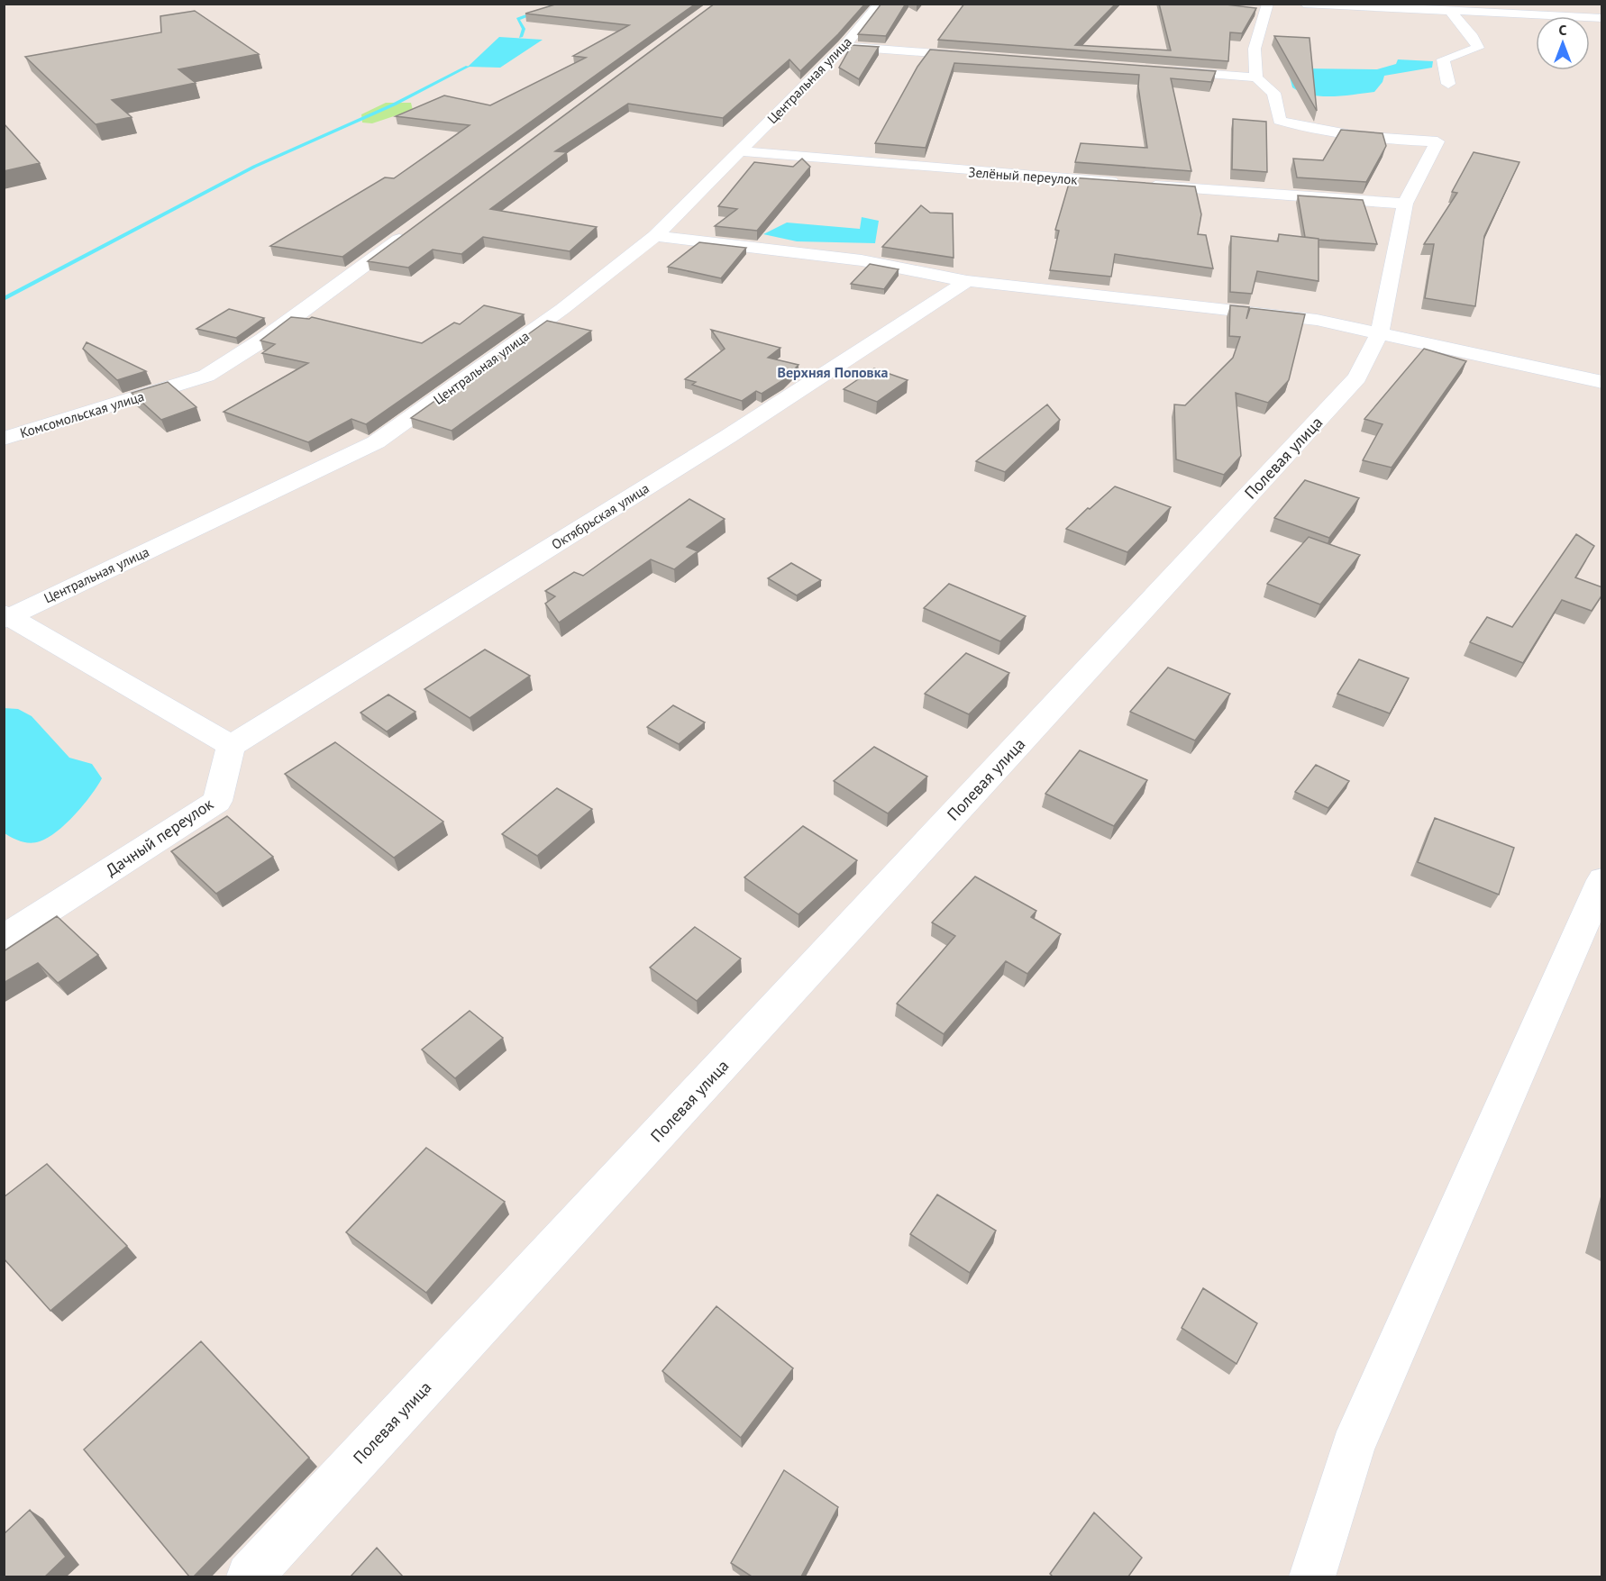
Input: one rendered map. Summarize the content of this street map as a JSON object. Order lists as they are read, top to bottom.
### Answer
{
  "streets": {
    "street": [
      "Центральная улица",
      "Зелёный переулок",
      "Комсомольская улица",
      "Полевая улица",
      "Октябрьская улица",
      "Дачный переулок"
    ]
  },
  "crossings": [
    ["Центральная улица", "Зелёный переулок"],
    ["Зелёный переулок", "Полевая улица"],
    ["Октябрьская улица", "Дачный переулок"]
  ],
  "districts": ["Верхняя Поповка"],
  "north": "top"
}
